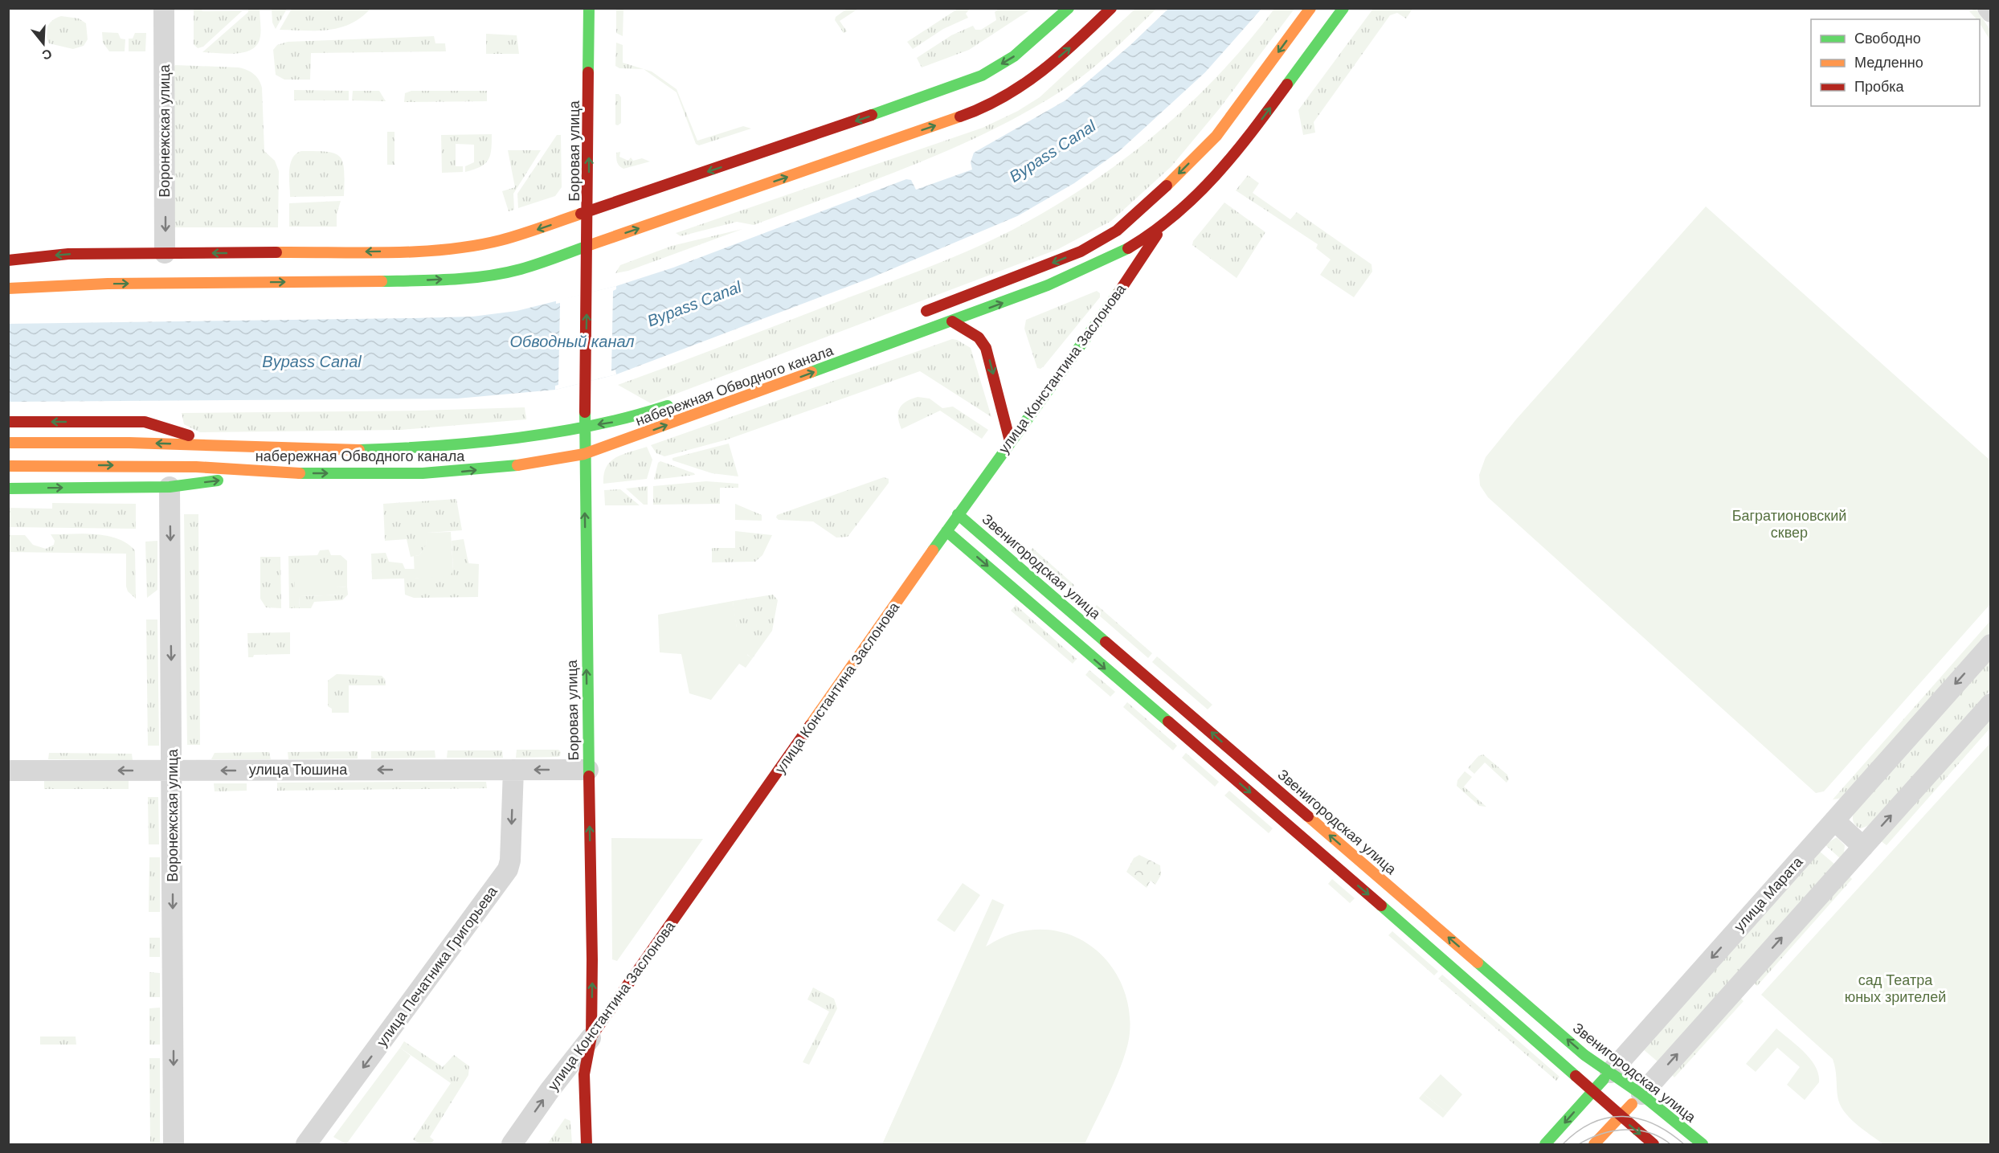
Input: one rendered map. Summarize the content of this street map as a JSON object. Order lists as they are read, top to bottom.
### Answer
{
  "streets": {
    "main road": [
      "Боровая улица",
      "улица Константина Заслонова",
      "набережная Обводного канала",
      "Звенигородская улица",
      "улица Марата"
    ],
    "street": ["Воронежская улица", "улица Тюшина", "улица Печатника Григорьева"]
  },
  "crossings": [
    ["Воронежская улица", "улица Тюшина"],
    ["Боровая улица", "улица Константина Заслонова"],
    ["Боровая улица", "набережная Обводного канала"],
    ["Боровая улица", "улица Тюшина"],
    ["улица Константина Заслонова", "набережная Обводного канала"],
    ["улица Константина Заслонова", "Звенигородская улица"],
    ["Звенигородская улица", "улица Марата"],
    ["улица Тюшина", "улица Печатника Григорьева"]
  ],
  "one_way": [
    "Воронежская улица",
    "Боровая улица",
    "улица Тюшина",
    "улица Печатника Григорьева"
  ],
  "water": ["Bypass Canal", "Обводный канал"],
  "parks": ["Багратионовский сквер", "сад Театра юных зрителей"],
  "legend": ["Свободно", "Медленно", "Пробка"],
  "north": "bottom"
}
